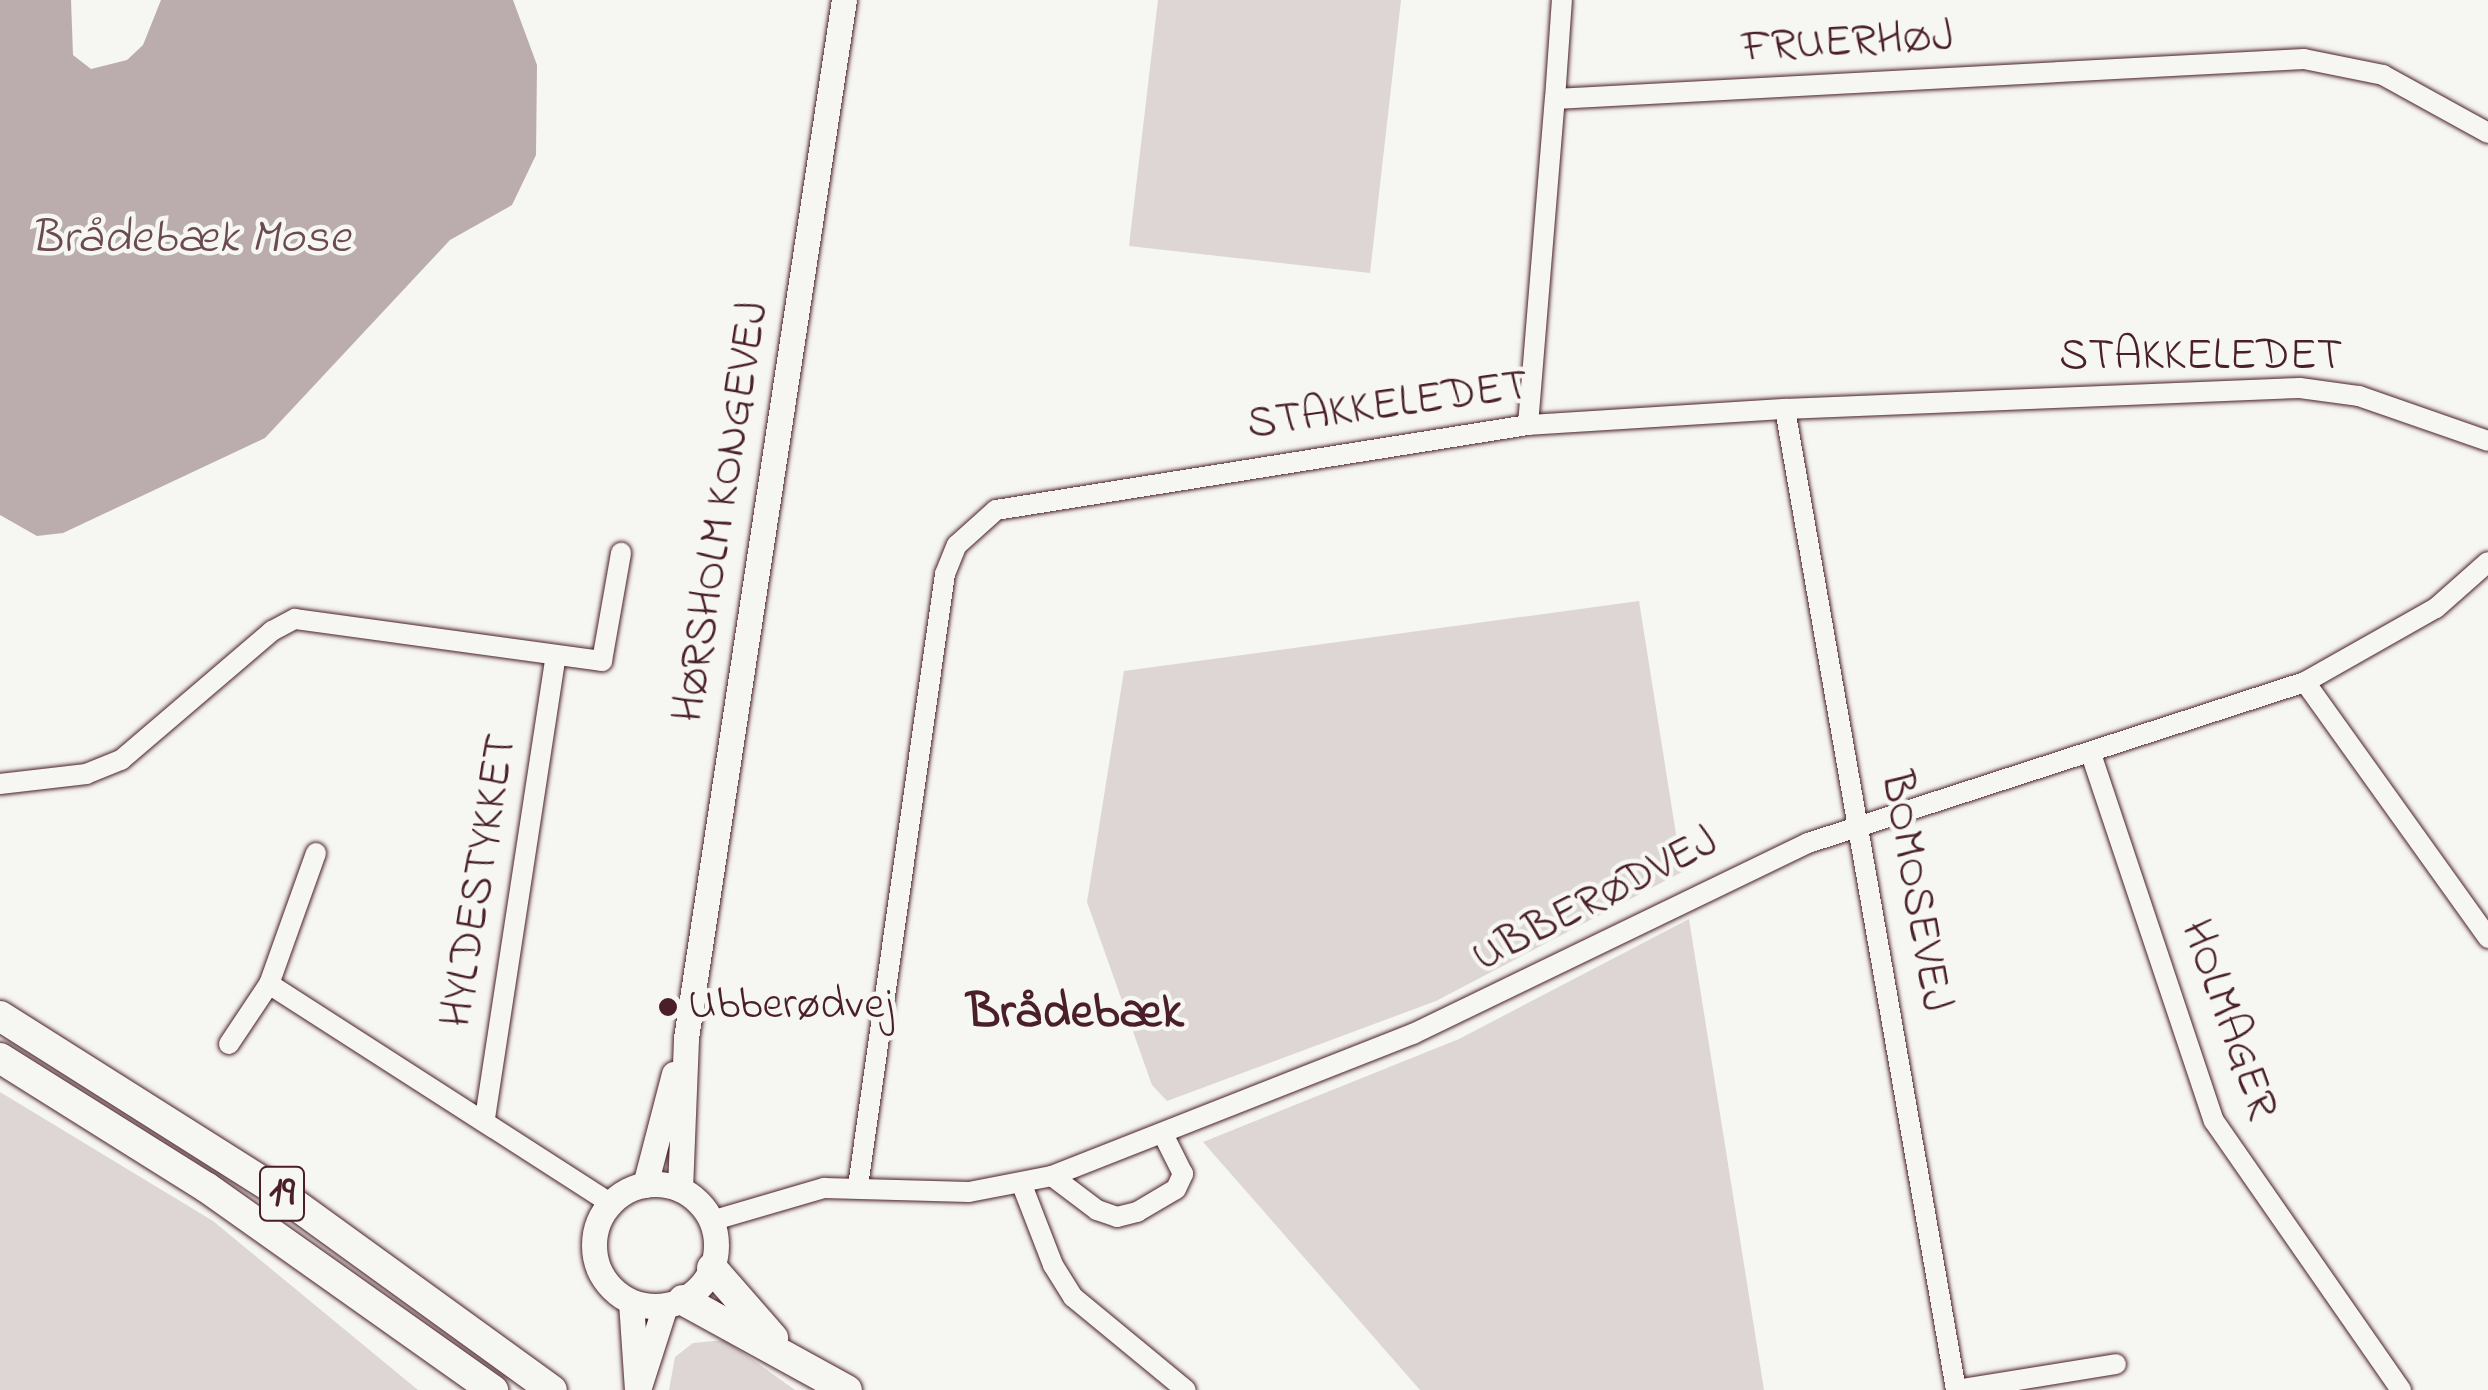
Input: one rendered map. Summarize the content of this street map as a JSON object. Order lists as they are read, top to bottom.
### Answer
{
  "streets": {
    "highway": ["19"],
    "main road": ["HØRSHOLM KONGEVEJ"],
    "street": [
      "FRUERHØJ",
      "STAKKELEDET",
      "HYLDESTYKKET",
      "BOMOSEVEJ",
      "UBBERØDVEJ",
      "HOLMAGER"
    ]
  },
  "crossings": [
    ["STAKKELEDET", "BOMOSEVEJ"],
    ["STAKKELEDET", "UBBERØDVEJ"],
    ["HØRSHOLM KONGEVEJ", "HYLDESTYKKET"],
    ["HØRSHOLM KONGEVEJ", "UBBERØDVEJ"],
    ["HYLDESTYKKET", "UBBERØDVEJ"],
    ["BOMOSEVEJ", "UBBERØDVEJ"],
    ["UBBERØDVEJ", "HOLMAGER"]
  ],
  "districts": ["Brådebæk"],
  "water": ["Brådebæk Mose"],
  "places": ["Ubberødvej"]
}
